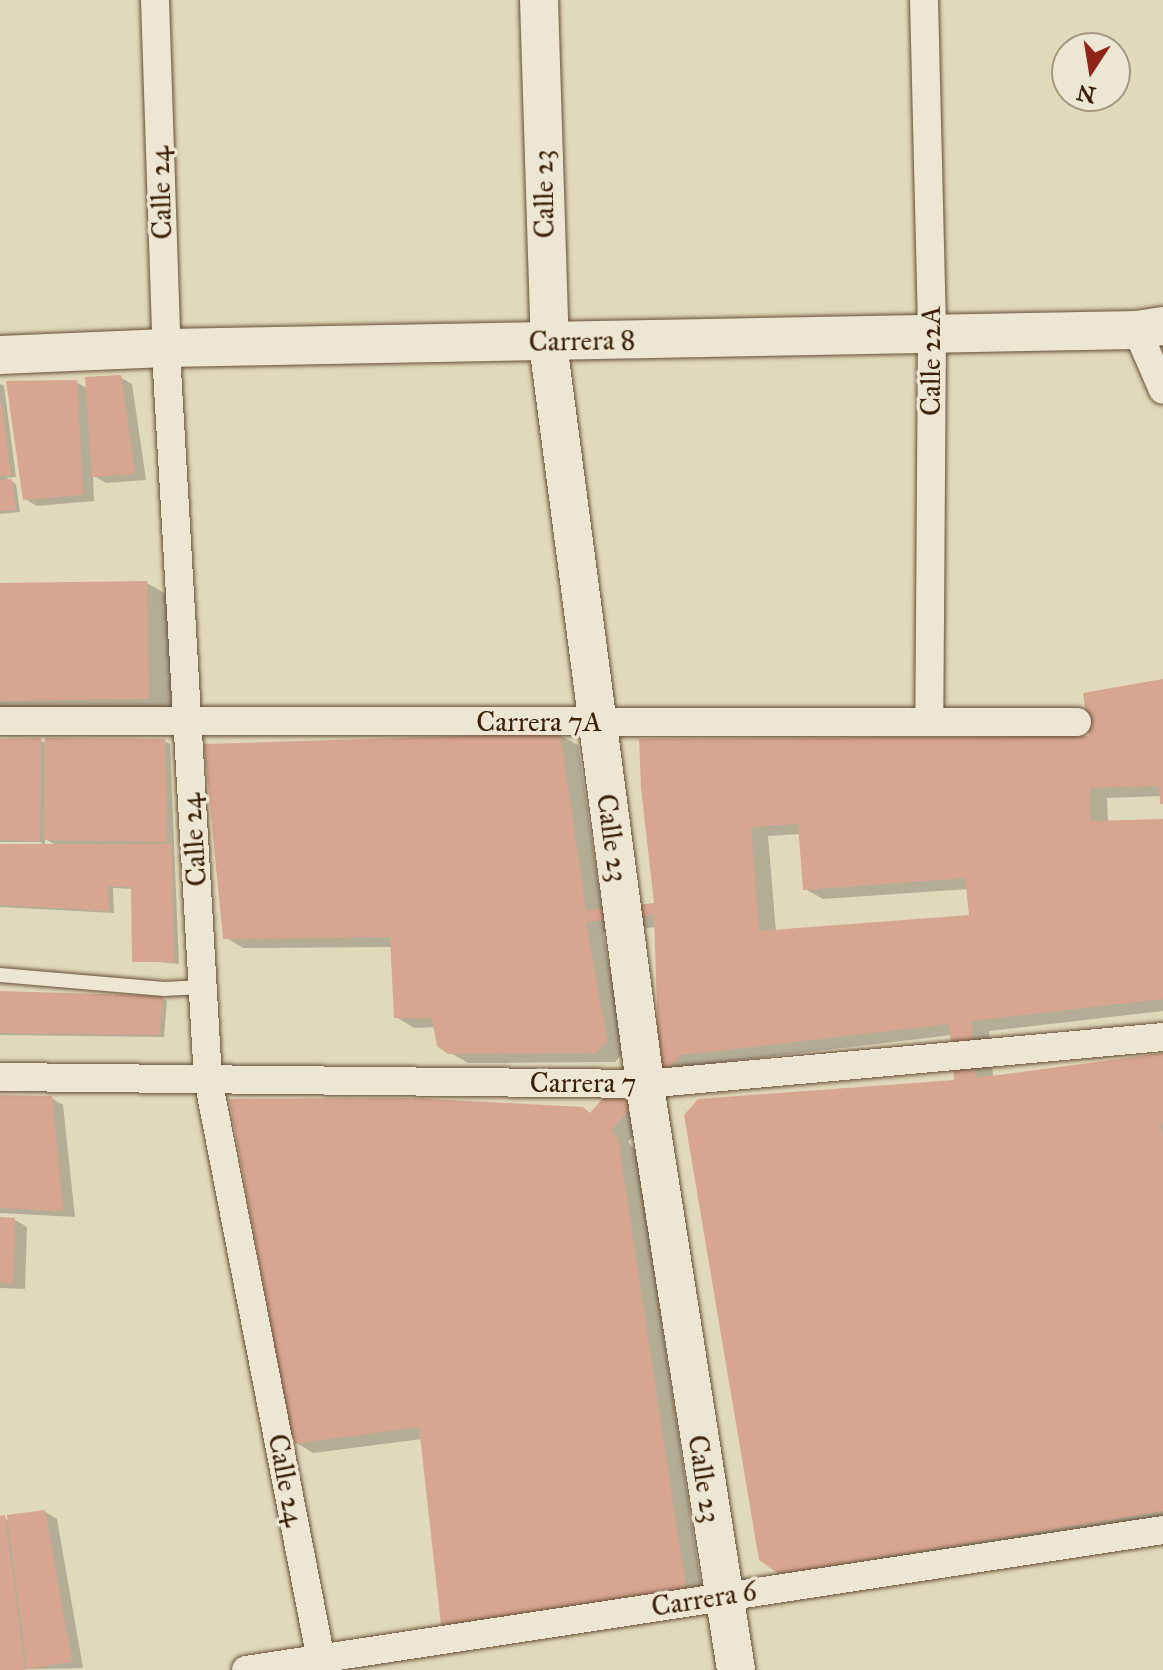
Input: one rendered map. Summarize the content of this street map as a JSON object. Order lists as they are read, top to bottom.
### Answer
{
  "streets": {
    "main road": ["Calle 23", "Carrera 8"],
    "street": [
      "Calle 24",
      "Calle 22A",
      "Carrera 7A",
      "Carrera 7",
      "Carrera 6"
    ]
  },
  "crossings": [
    ["Calle 24", "Carrera 8"],
    ["Calle 24", "Carrera 7A"],
    ["Calle 24", "Carrera 7"],
    ["Calle 24", "Carrera 6"],
    ["Calle 23", "Carrera 8"],
    ["Calle 23", "Carrera 7A"],
    ["Calle 23", "Carrera 7"],
    ["Calle 23", "Carrera 6"],
    ["Carrera 8", "Calle 22A"],
    ["Calle 22A", "Carrera 7A"]
  ],
  "north": "bottom"
}
